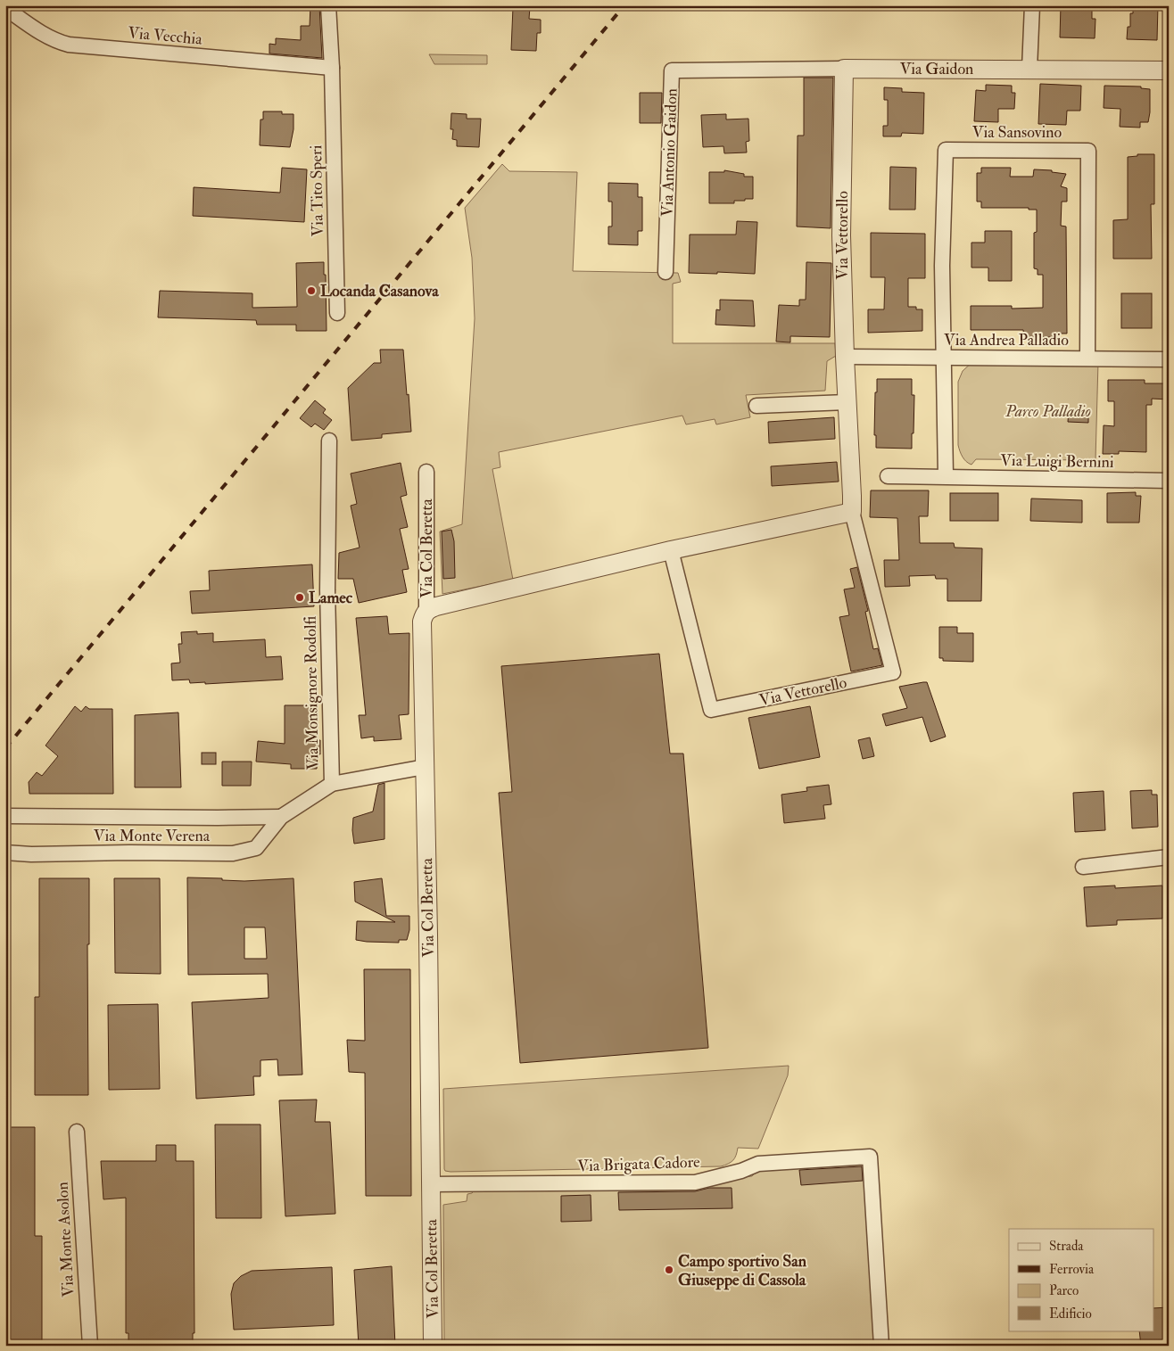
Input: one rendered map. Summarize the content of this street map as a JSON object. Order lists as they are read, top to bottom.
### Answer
{
  "streets": {
    "street": [
      "Via Vecchia",
      "Via Gaidon",
      "Via Sansovino",
      "Via Antonio Gaidon",
      "Via Tito Speri",
      "Via Vettorello",
      "Via Andrea Palladio",
      "Via Luigi Bernini",
      "Via Col Beretta",
      "Via Monsignore Rodolfi",
      "Via Monte Verena",
      "Via Brigata Cadore",
      "Via Monte Asolon"
    ]
  },
  "crossings": [
    ["Via Vecchia", "Via Tito Speri"],
    ["Via Gaidon", "Via Antonio Gaidon"],
    ["Via Gaidon", "Via Vettorello"],
    ["Via Sansovino", "Via Andrea Palladio"],
    ["Via Antonio Gaidon", "Via Vettorello"],
    ["Via Vettorello", "Via Andrea Palladio"],
    ["Via Col Beretta", "Via Brigata Cadore"],
    ["Via Monsignore Rodolfi", "Via Monte Verena"]
  ],
  "parks": ["Parco Palladio"],
  "places": ["Locanda Casanova", "Lamec", "Campo sportivo San Giuseppe di Cassola"],
  "legend": [
    "Strada",
    "Ferrovia",
    "Parco",
    "Edificio"
  ]
}
